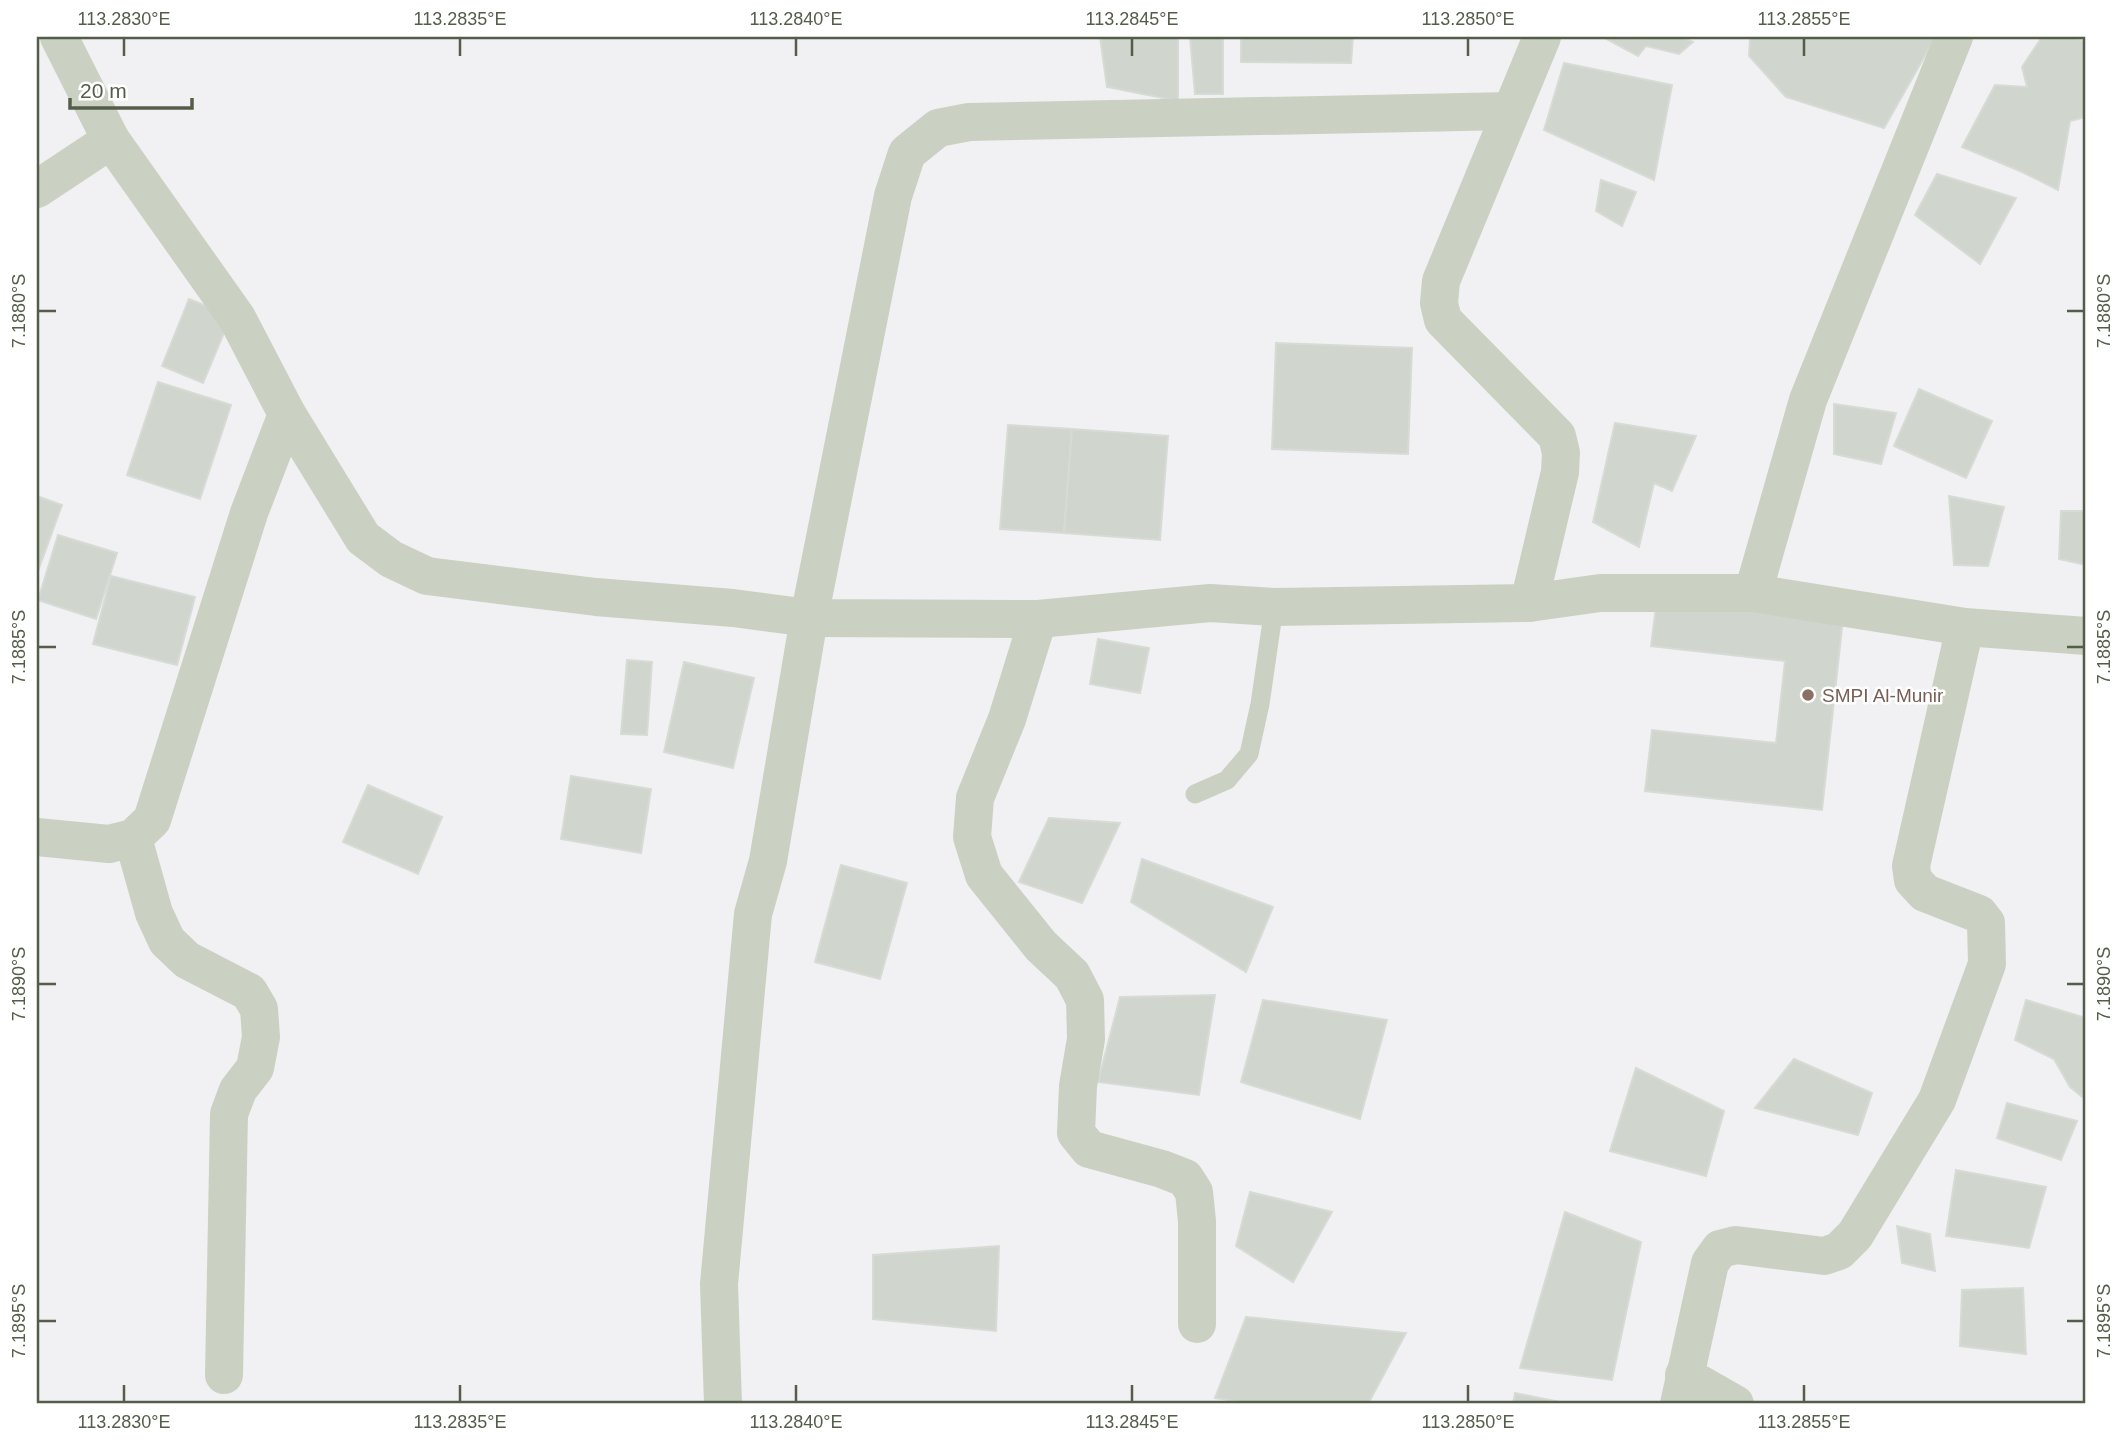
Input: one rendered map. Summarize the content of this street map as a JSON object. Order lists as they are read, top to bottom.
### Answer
{
  "places": ["SMPI Al-Munir"],
  "scale_bar": "20 m",
  "coordinates": [
    "113.2830°E",
    "113.2835°E",
    "113.2840°E",
    "113.2845°E",
    "113.2850°E",
    "113.2855°E",
    "7.1880°S",
    "7.1885°S",
    "7.1890°S",
    "7.1895°S"
  ]
}
